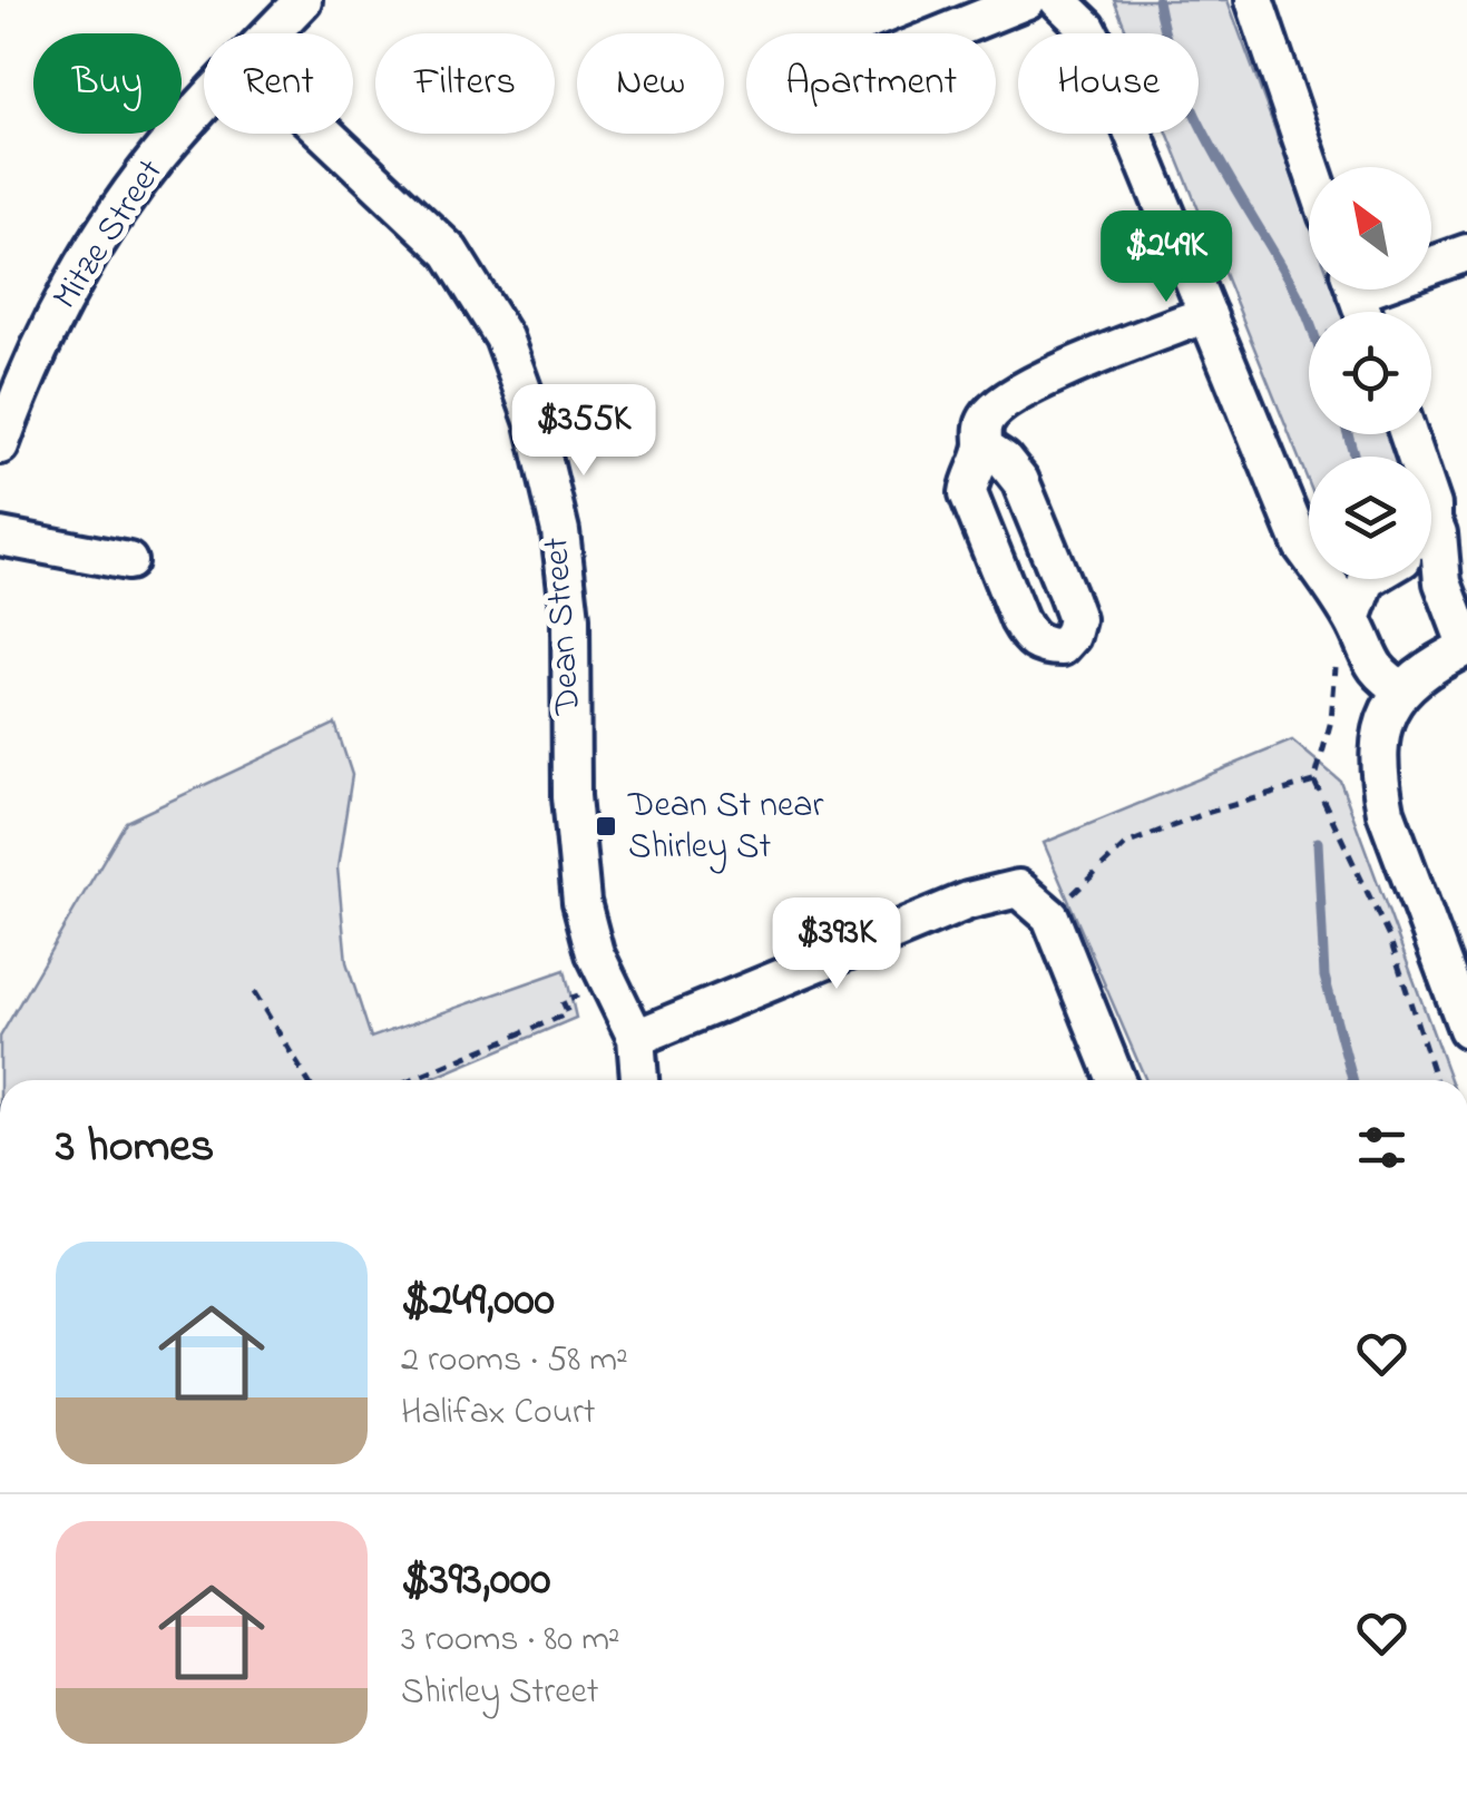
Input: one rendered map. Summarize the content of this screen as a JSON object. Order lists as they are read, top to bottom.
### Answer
{
  "streets": {
    "street": ["Mitze Street", "Dean Street"]
  },
  "places": {
    "transit": ["Dean St near Shirley St"]
  },
  "north": "top left",
  "page": {
    "chip": [
      "Buy",
      "Rent",
      "Filters",
      "New",
      "Apartment",
      "House"
    ],
    "price": ["$249K", "$355K", "$393K"],
    "heading": "3 homes",
    "list": [
      {
        "name": "$249,000",
        "note": "2 rooms · 58 m² · Halifax Court"
      },
      {
        "name": "$393,000",
        "note": "3 rooms · 80 m² · Shirley Street"
      }
    ]
  }
}
